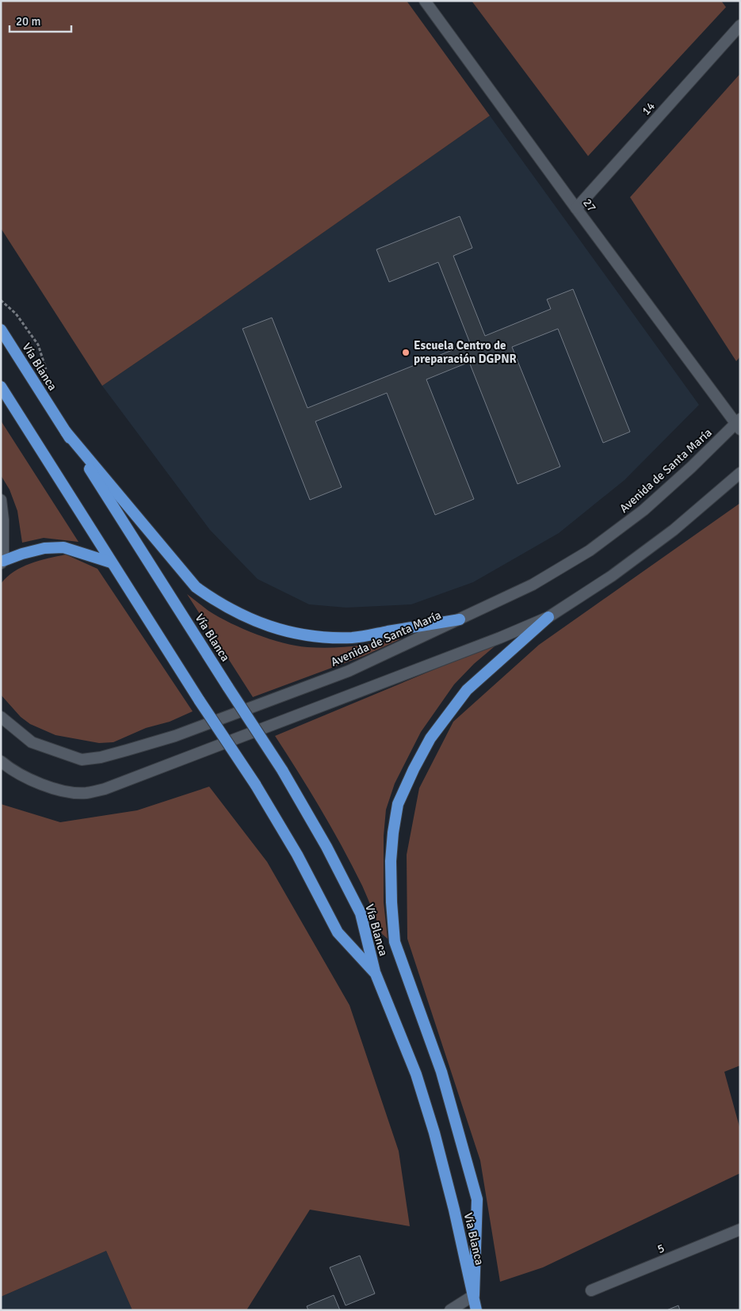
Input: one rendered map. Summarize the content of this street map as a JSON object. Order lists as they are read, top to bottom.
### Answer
{
  "streets": {
    "highway": ["Vía Blanca"],
    "street": [
      "14",
      "27",
      "Avenida de Santa María",
      "5"
    ]
  },
  "crossings": [
    ["14", "27"],
    ["27", "Avenida de Santa María"]
  ],
  "places": ["Escuela Centro de preparación DGPNR"],
  "scale_bar": "20 m"
}
